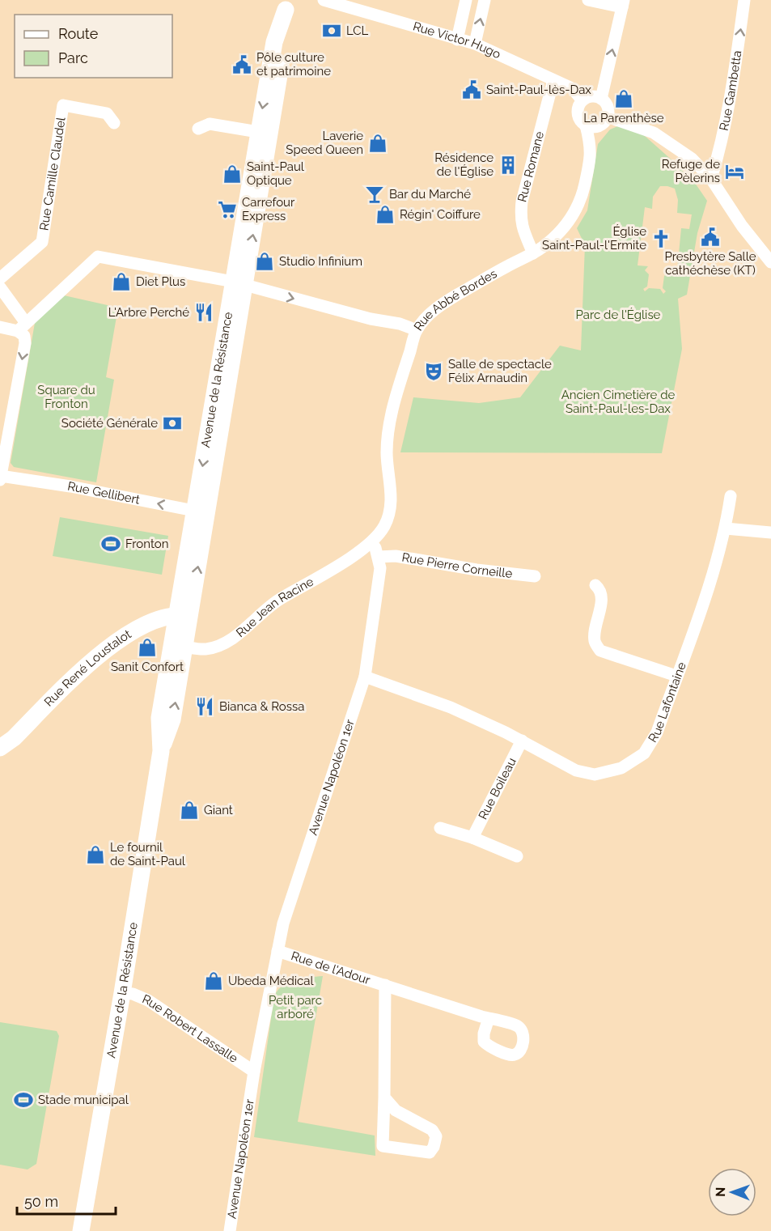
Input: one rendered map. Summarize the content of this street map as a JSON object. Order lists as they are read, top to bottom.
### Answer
{
  "streets": {
    "main road": ["Avenue de la Résistance", "Rue René Loustalot"],
    "street": [
      "Rue Victor Hugo",
      "Rue Gambetta",
      "Rue Romane",
      "Rue Camille Claudel",
      "Rue Abbé Bordes",
      "Rue Gellibert",
      "Rue Pierre Corneille",
      "Rue Jean Racine",
      "Rue Lafontaine",
      "Avenue Napoléon 1er",
      "Rue Boileau",
      "Rue de l'Adour",
      "Rue Robert Lassalle"
    ]
  },
  "crossings": [
    ["Rue Victor Hugo", "Rue Romane"],
    ["Rue Victor Hugo", "Rue Abbé Bordes"],
    ["Rue Romane", "Rue Abbé Bordes"],
    ["Rue Abbé Bordes", "Avenue de la Résistance"],
    ["Avenue de la Résistance", "Rue Gellibert"],
    ["Avenue de la Résistance", "Rue Jean Racine"],
    ["Avenue de la Résistance", "Rue René Loustalot"],
    ["Avenue de la Résistance", "Rue Robert Lassalle"],
    ["Rue Pierre Corneille", "Avenue Napoléon 1er"],
    ["Rue Jean Racine", "Avenue Napoléon 1er"],
    ["Rue Lafontaine", "Avenue Napoléon 1er"],
    ["Rue Lafontaine", "Rue Boileau"],
    ["Avenue Napoléon 1er", "Rue de l'Adour"],
    ["Avenue Napoléon 1er", "Rue Robert Lassalle"]
  ],
  "one_way": ["Rue Gambetta", "Rue Abbé Bordes", "Rue Gellibert"],
  "parks": [
    "Parc de l'Église",
    "Square du Fronton",
    "Ancien Cimetière de Saint-Paul-les-Dax",
    "Petit parc arboré"
  ],
  "places": {
    "bank": ["LCL", "Société Générale"],
    "public building": ["Pôle culture et patrimoine", "Saint-Paul-lès-Dax", "Presbytère Salle cathéchèse (KT)"],
    "shop": [
      "La Parenthèse",
      "Laverie Speed Queen",
      "Saint-Paul Optique",
      "Régin' Coiffure",
      "Studio Infinium",
      "Diet Plus",
      "Sanit Confort",
      "Giant",
      "Le fournil de Saint-Paul",
      "Ubeda Médical"
    ],
    "building": ["Résidence de l'Église"],
    "hotel": ["Refuge de Pèlerins"],
    "bar": ["Bar du Marché"],
    "supermarket": ["Carrefour Express"],
    "church": ["Église Saint-Paul-l'Ermite"],
    "restaurant": ["L'Arbre Perché", "Bianca & Rossa"],
    "theatre": ["Salle de spectacle Félix Arnaudin"],
    "sports": ["Fronton", "Stade municipal"]
  },
  "legend": ["Route", "Parc"],
  "scale_bar": "50 m",
  "north": "left"
}
